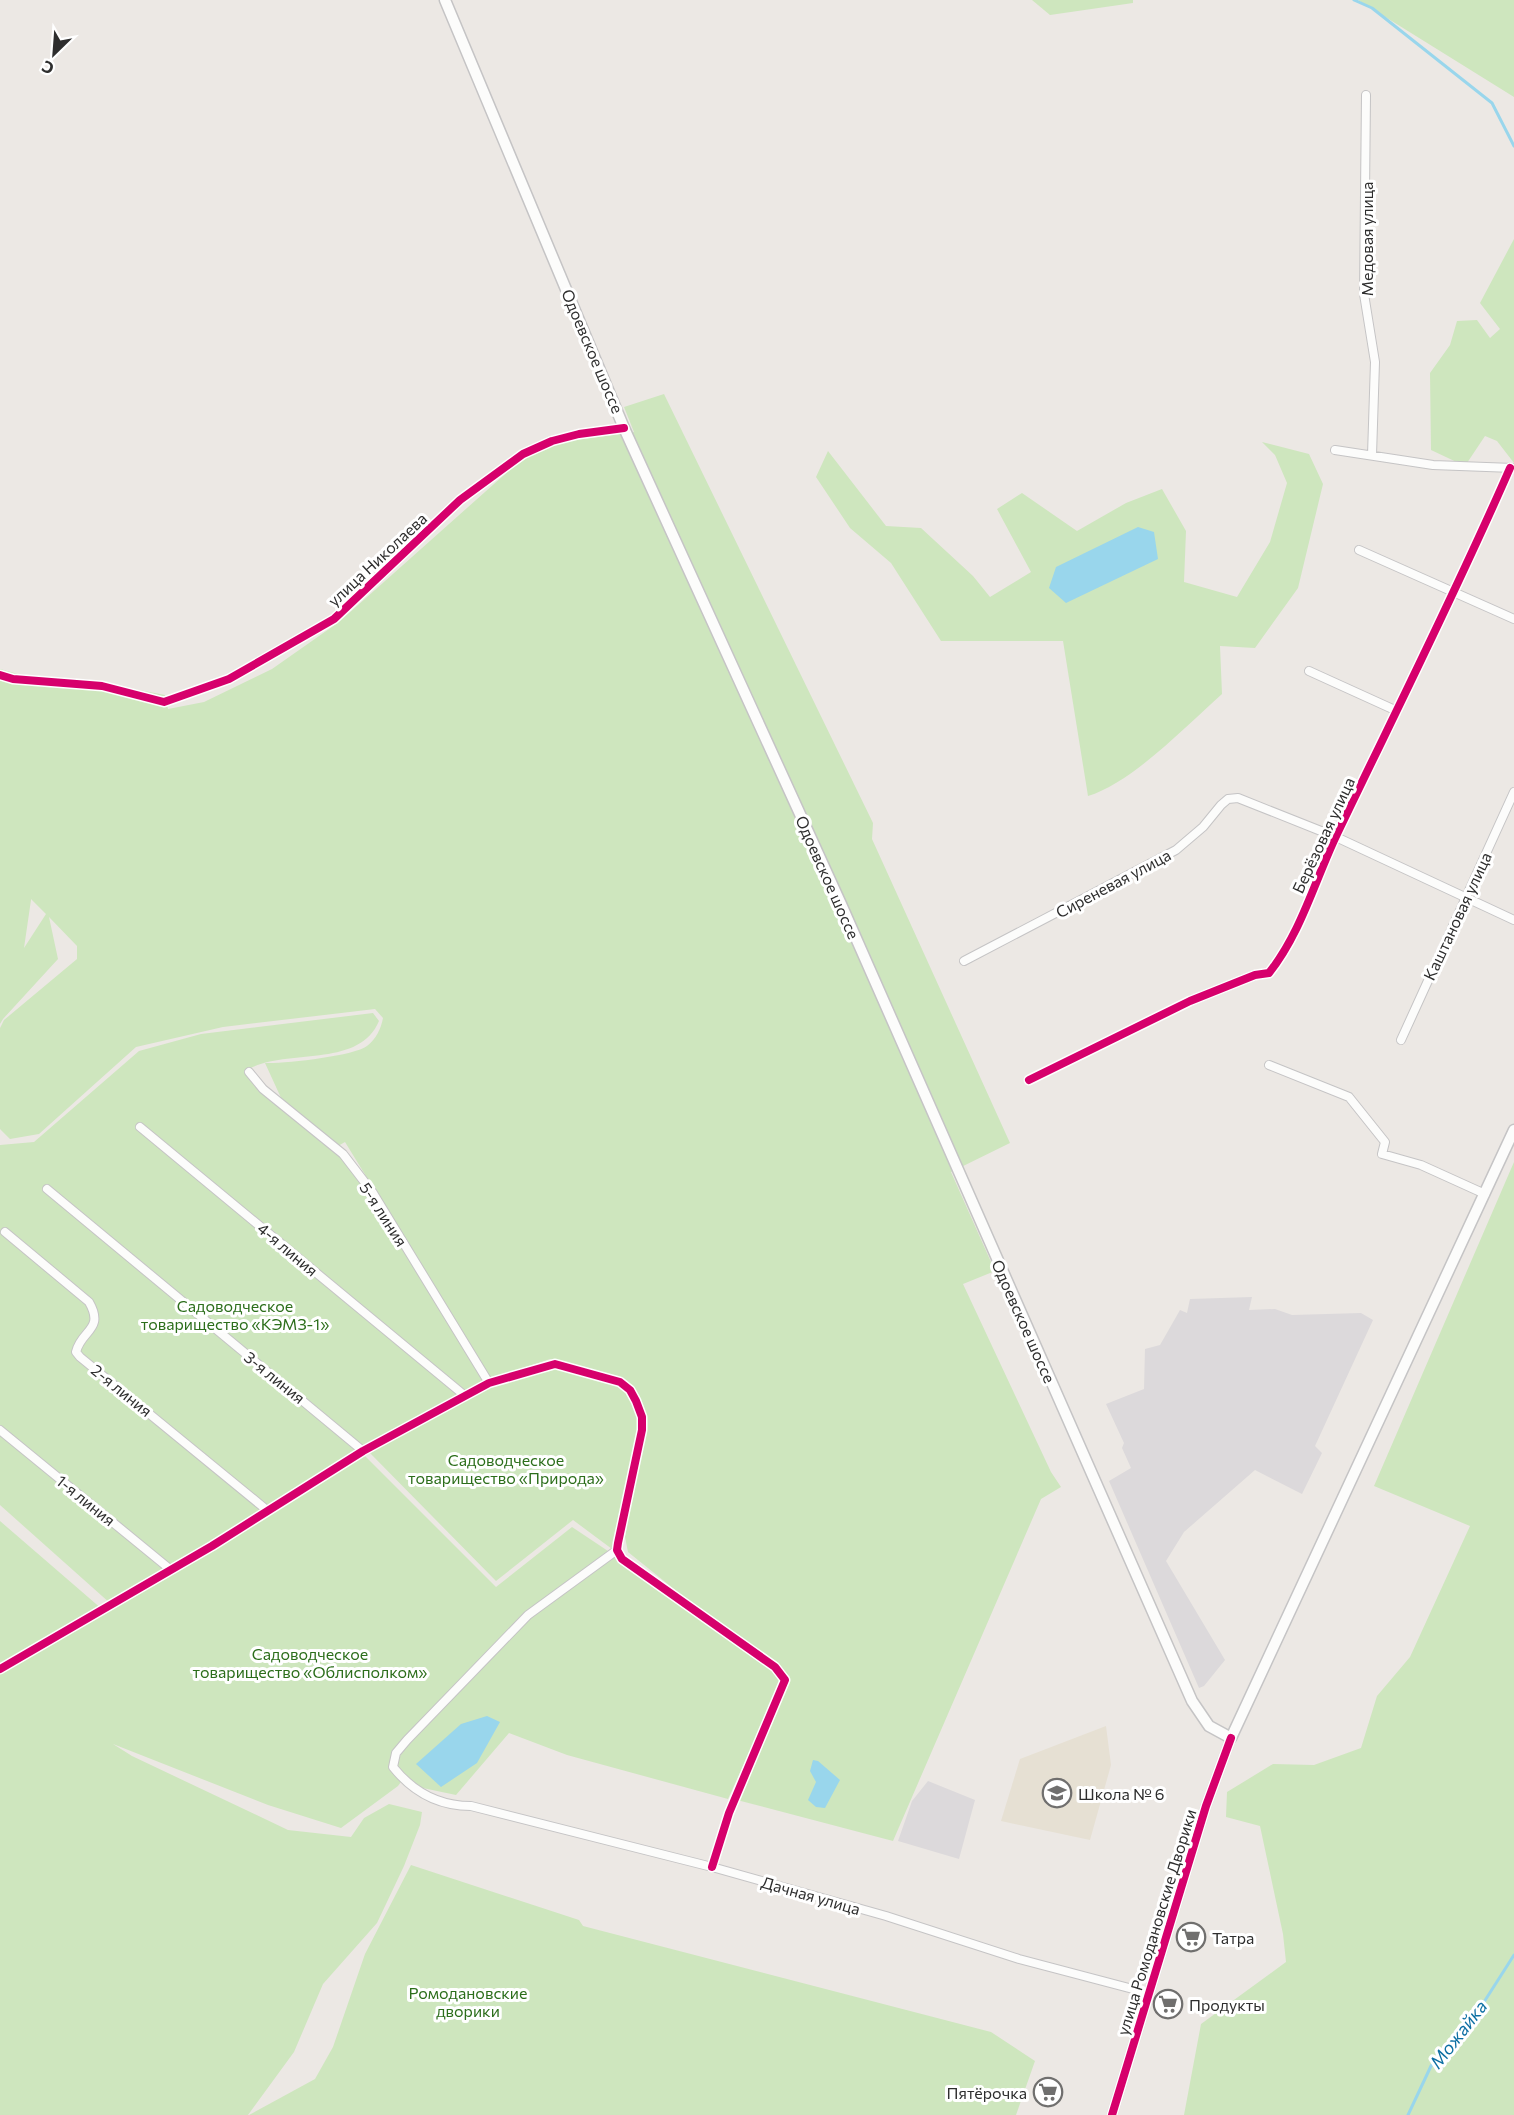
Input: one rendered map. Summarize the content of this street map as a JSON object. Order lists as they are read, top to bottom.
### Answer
{
  "streets": {
    "main road": ["Одоевское шоссе"],
    "street": [
      "Медовая улица",
      "улица Николаева",
      "Берёзовая улица",
      "Сиреневая улица",
      "Каштановая улица",
      "5-я линия",
      "4-я линия",
      "3-я линия",
      "2-я линия",
      "1-я линия",
      "Дачная улица",
      "улица Ромодановские Дворики"
    ]
  },
  "crossings": [
    ["Одоевское шоссе", "улица Николаева"],
    ["Одоевское шоссе", "улица Ромодановские Дворики"],
    ["Берёзовая улица", "Сиреневая улица"],
    ["Сиреневая улица", "Каштановая улица"],
    ["Дачная улица", "улица Ромодановские Дворики"]
  ],
  "water": ["Можайка"],
  "parks": [
    "Садоводческое товарищество «КЭМЗ-1»",
    "Садоводческое товарищество «Природа»",
    "Садоводческое товарищество «Облисполком»",
    "Ромодановские дворики"
  ],
  "places": {
    "school or university": ["Школа № 6"],
    "supermarket": ["Татра", "Продукты", "Пятёрочка"]
  },
  "north": "bottom left"
}
